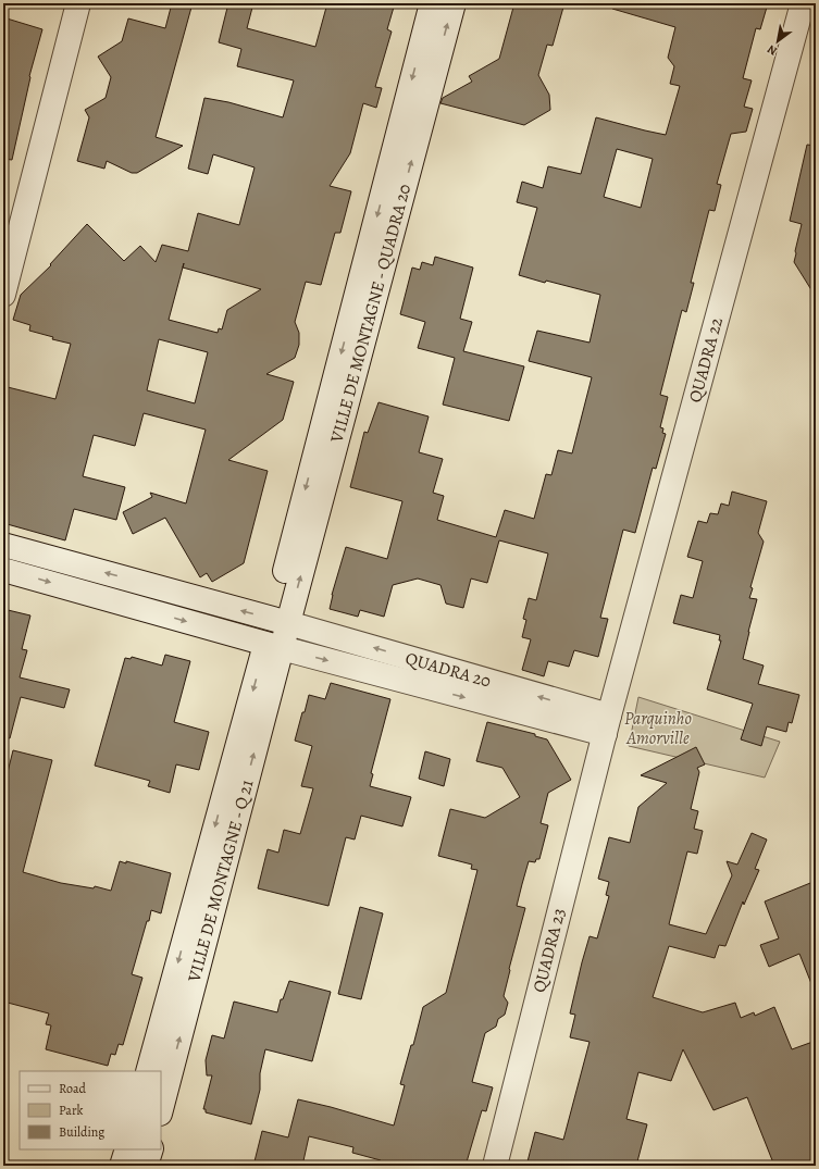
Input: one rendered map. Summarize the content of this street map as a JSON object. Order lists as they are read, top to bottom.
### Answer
{
  "streets": {
    "street": [
      "VILLE DE MONTAGNE - QUADRA 20",
      "QUADRA 22",
      "QUADRA 20",
      "VILLE DE MONTAGNE - Q 21",
      "QUADRA 23"
    ]
  },
  "crossings": [
    ["VILLE DE MONTAGNE - QUADRA 20", "QUADRA 20"],
    ["VILLE DE MONTAGNE - QUADRA 20", "VILLE DE MONTAGNE - Q 21"],
    ["QUADRA 22", "QUADRA 20"],
    ["QUADRA 22", "QUADRA 23"],
    ["QUADRA 20", "VILLE DE MONTAGNE - Q 21"],
    ["QUADRA 20", "QUADRA 23"]
  ],
  "parks": ["Parquinho Amorville"],
  "legend": ["Road", "Park", "Building"],
  "north": "bottom left"
}
